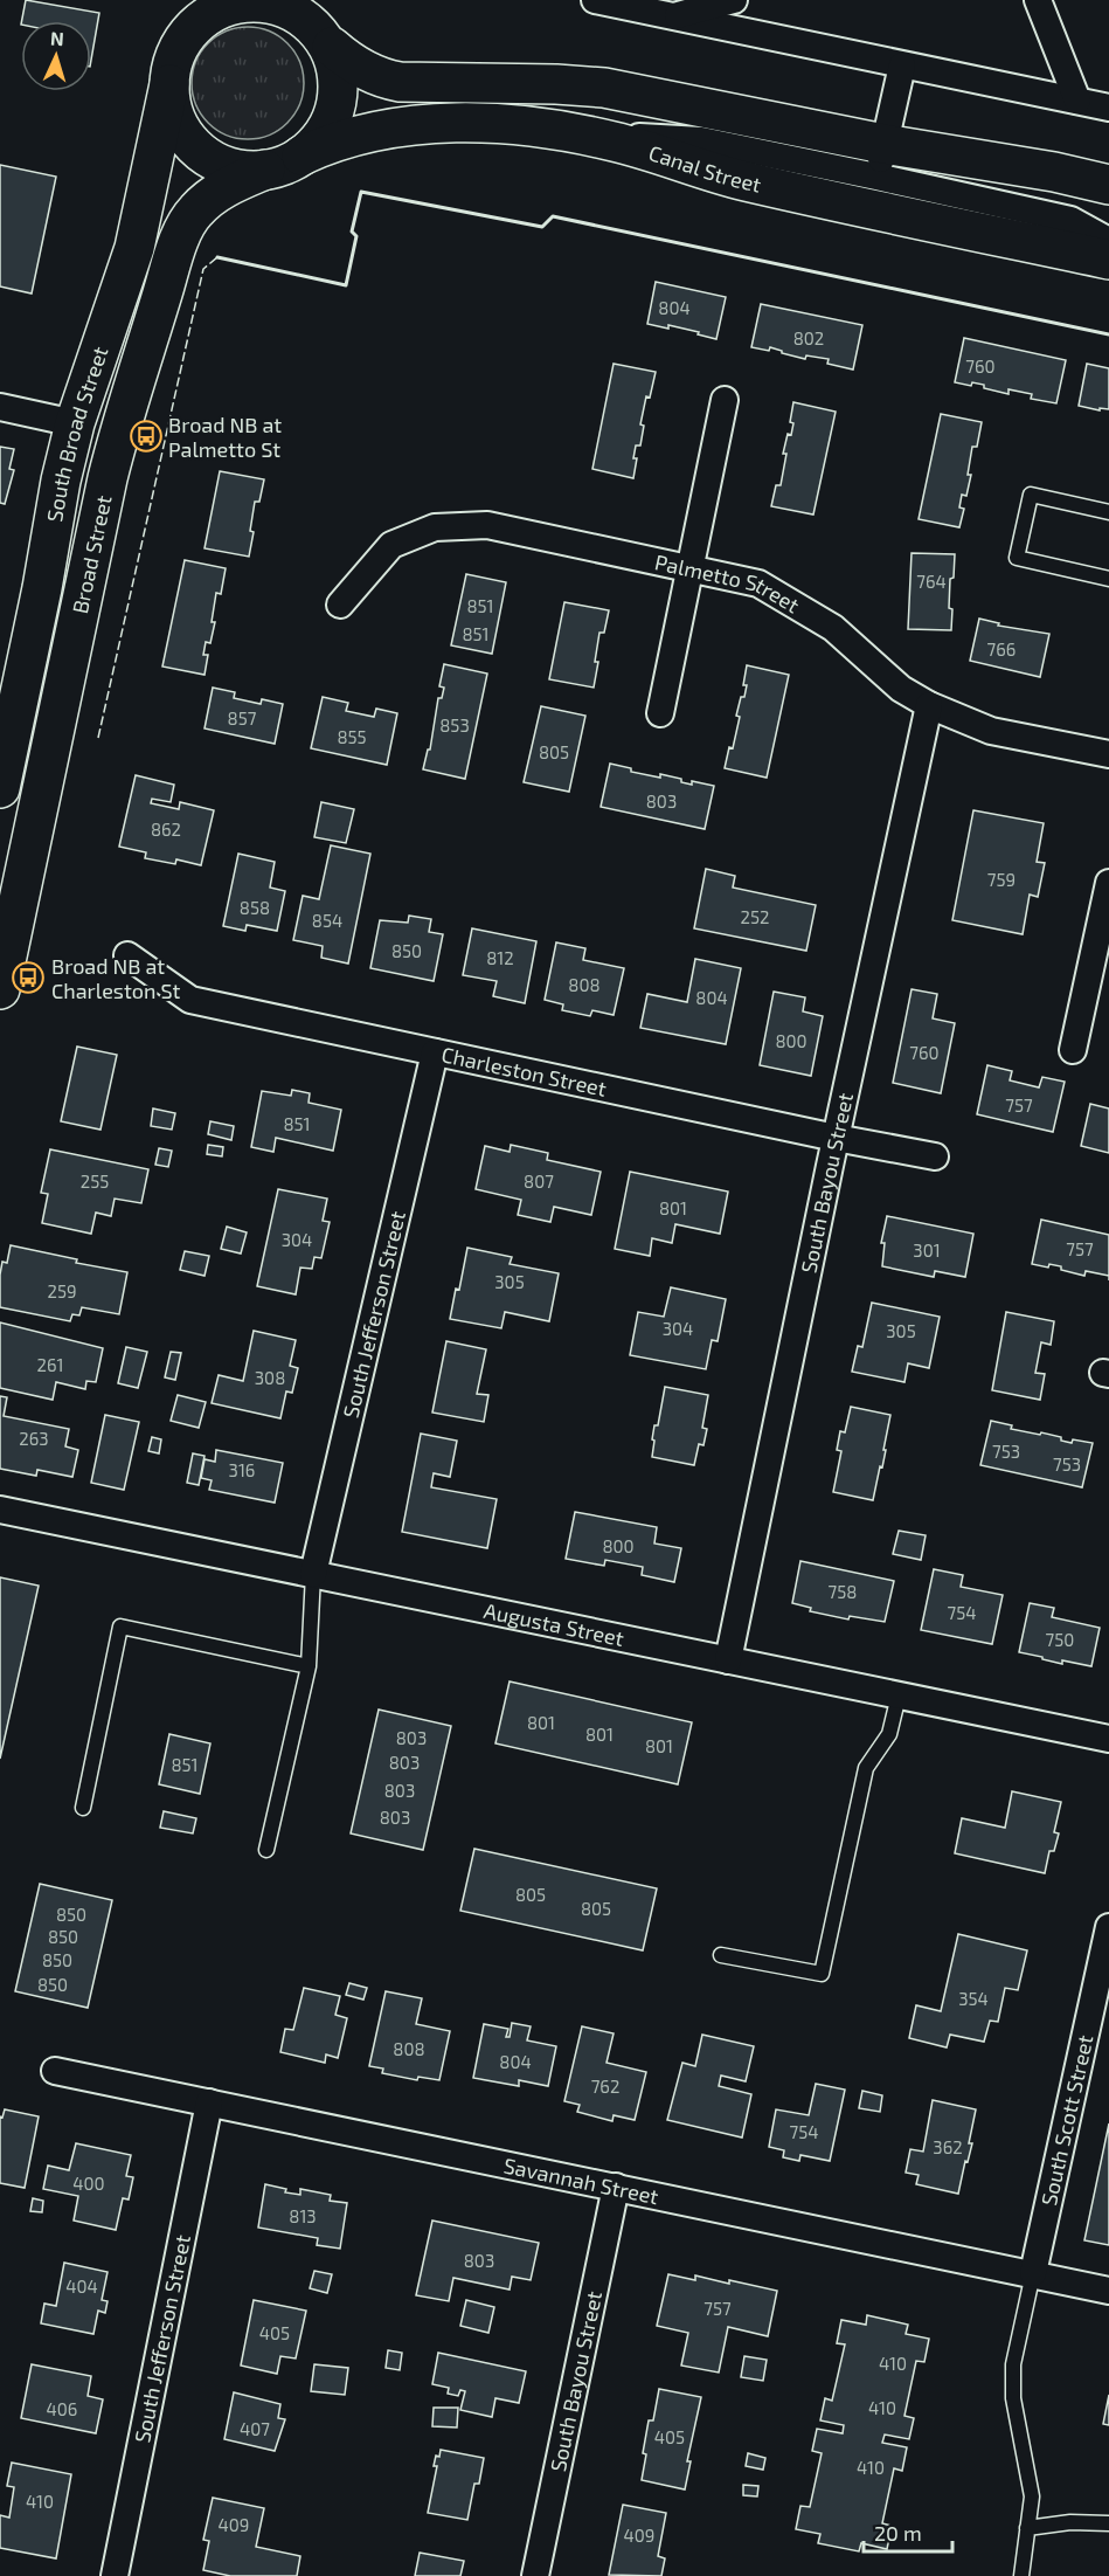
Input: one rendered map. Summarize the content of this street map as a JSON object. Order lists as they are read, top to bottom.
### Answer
{
  "streets": {
    "main road": ["Canal Street", "South Broad Street", "Broad Street"],
    "street": [
      "Palmetto Street",
      "Charleston Street",
      "South Bayou Street",
      "South Jefferson Street",
      "Augusta Street",
      "South Scott Street",
      "Savannah Street"
    ]
  },
  "crossings": [
    ["Canal Street", "South Broad Street"],
    ["Canal Street", "Broad Street"],
    ["South Broad Street", "Broad Street"],
    ["Palmetto Street", "South Bayou Street"],
    ["Charleston Street", "South Bayou Street"],
    ["Charleston Street", "South Jefferson Street"],
    ["South Bayou Street", "Augusta Street"],
    ["South Bayou Street", "Savannah Street"],
    ["South Jefferson Street", "Augusta Street"],
    ["South Jefferson Street", "Savannah Street"],
    ["South Scott Street", "Savannah Street"]
  ],
  "places": {
    "bus stop": ["Broad NB at Palmetto St", "Broad NB at Charleston St"]
  },
  "house_numbers": [
    "804",
    "802",
    "760",
    "764",
    "851",
    "851",
    "766",
    "857",
    "853",
    "855",
    "805",
    "803",
    "862",
    "759",
    "858",
    "252",
    "854",
    "850",
    "812",
    "808",
    "804",
    "800",
    "760",
    "757",
    "851",
    "255",
    "807",
    "801",
    "304",
    "757",
    "301",
    "305",
    "259",
    "304",
    "305",
    "261",
    "308",
    "263",
    "753",
    "753",
    "316",
    "800",
    "758",
    "754",
    "750",
    "801",
    "801",
    "803",
    "801",
    "803",
    "851",
    "803",
    "803",
    "805",
    "805",
    "850",
    "850",
    "850",
    "850",
    "354",
    "808",
    "804",
    "762",
    "754",
    "362",
    "400",
    "813",
    "803",
    "404",
    "757",
    "405",
    "410",
    "410",
    "406",
    "407",
    "405",
    "410",
    "410",
    "409",
    "409"
  ],
  "scale_bar": "20 m",
  "north": "top"
}
